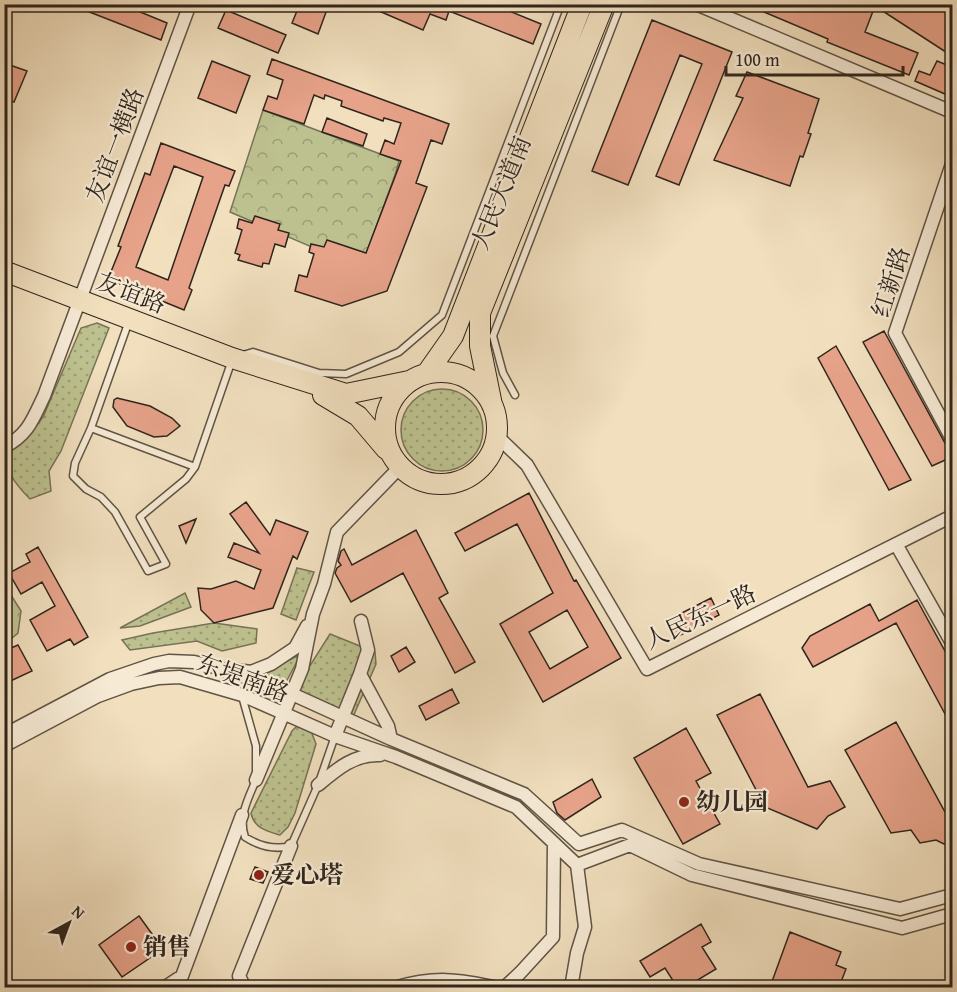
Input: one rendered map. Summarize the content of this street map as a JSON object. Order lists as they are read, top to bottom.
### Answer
{
  "streets": {
    "main road": ["人民大道南", "友谊路"],
    "street": [
      "友谊一横路",
      "红新路",
      "人民东一路",
      "东堤南路"
    ]
  },
  "crossings": [
    ["友谊一横路", "友谊路"],
    ["人民大道南", "友谊路"],
    ["人民大道南", "人民东一路"],
    ["友谊路", "人民东一路"]
  ],
  "places": ["幼儿园", "爱心塔", "销售"],
  "scale_bar": "100 m",
  "north": "top right"
}
